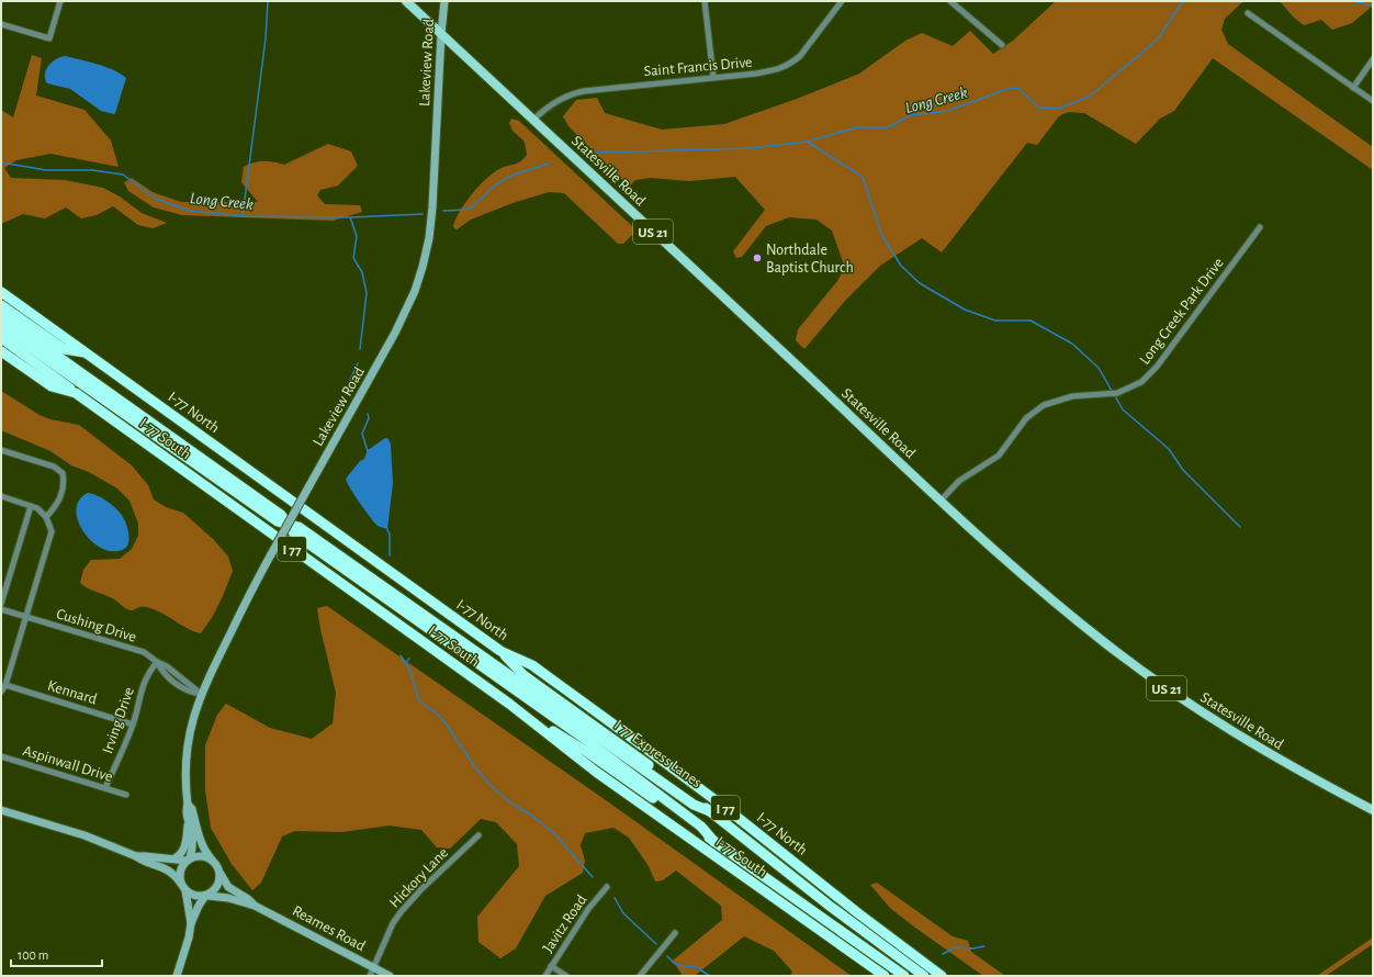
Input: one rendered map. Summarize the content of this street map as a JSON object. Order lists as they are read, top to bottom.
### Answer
{
  "streets": {
    "highway": [
      "I-77 North",
      "I-77 South",
      "I 77",
      "I 77 Express Lanes"
    ],
    "main road": [
      "Lakeview Road",
      "Statesville Road",
      "US 21",
      "Reames Road"
    ],
    "street": [
      "Saint Francis Drive",
      "Long Creek Park Drive",
      "Cushing Drive",
      "Kennard",
      "Irving Drive",
      "Aspinwall Drive",
      "Hickory Lane",
      "Javitz Road"
    ]
  },
  "crossings": [
    ["Lakeview Road", "Statesville Road"],
    ["Lakeview Road", "Cushing Drive"],
    ["Lakeview Road", "Reames Road"],
    ["Saint Francis Drive", "Statesville Road"],
    ["Statesville Road", "Long Creek Park Drive"],
    ["I-77 North", "I 77"],
    ["I-77 North", "I 77 Express Lanes"],
    ["I-77 South", "I 77"],
    ["Cushing Drive", "Irving Drive"],
    ["Kennard", "Irving Drive"],
    ["Irving Drive", "Aspinwall Drive"],
    ["Hickory Lane", "Reames Road"]
  ],
  "water": ["Long Creek"],
  "places": ["Northdale Baptist Church"],
  "scale_bar": "100 m"
}
